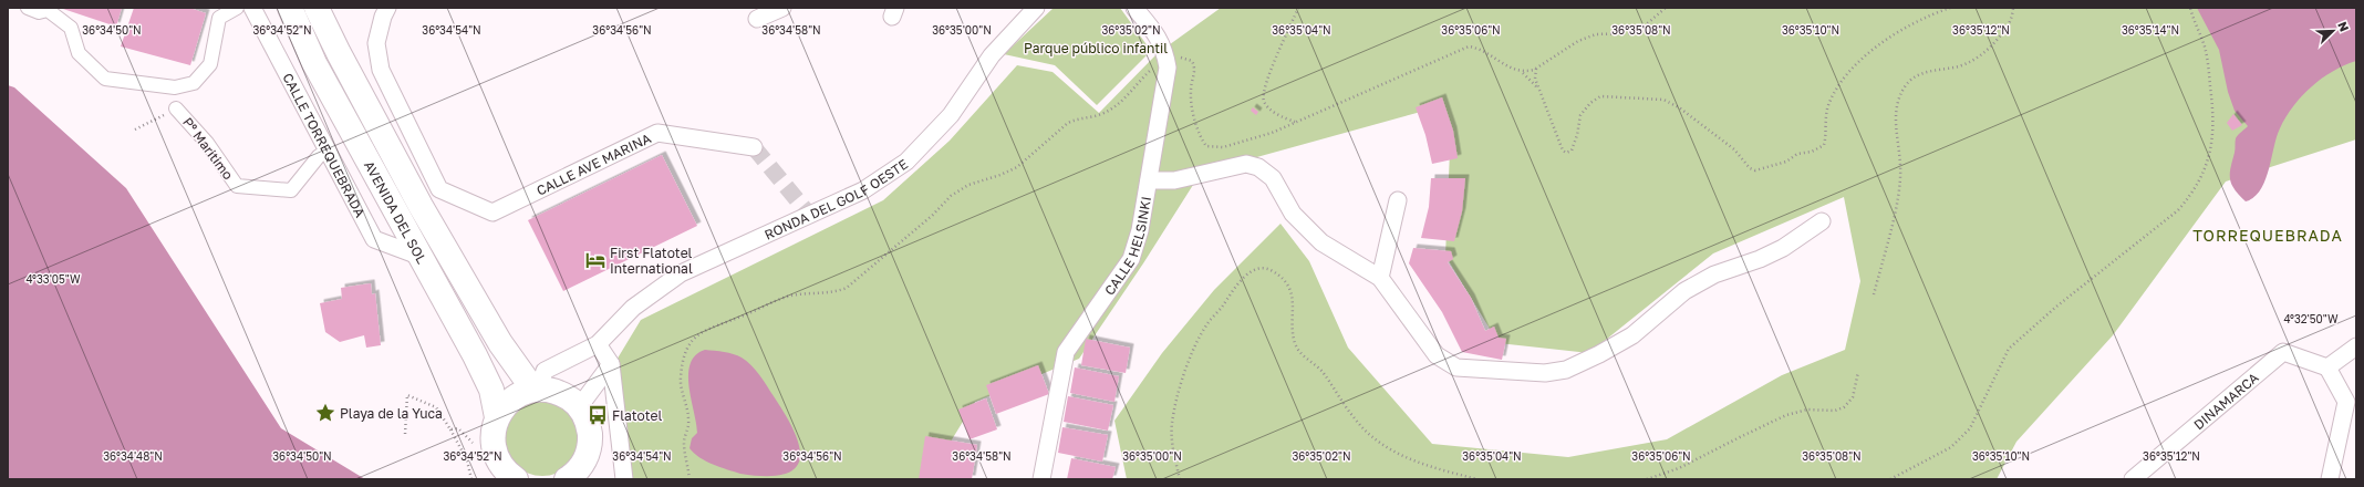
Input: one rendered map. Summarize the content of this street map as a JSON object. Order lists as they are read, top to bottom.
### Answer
{
  "streets": {
    "main road": ["AVENIDA DEL SOL"],
    "street": [
      "CALLE TORREQUEBRADA",
      "Pº Maritimo",
      "CALLE AVE MARINA",
      "RONDA DEL GOLF OESTE",
      "CALLE HELSINKI",
      "DINAMARCA"
    ]
  },
  "crossings": [
    ["CALLE TORREQUEBRADA", "Pº Maritimo"],
    ["CALLE TORREQUEBRADA", "AVENIDA DEL SOL"],
    ["RONDA DEL GOLF OESTE", "AVENIDA DEL SOL"]
  ],
  "districts": ["TORREQUEBRADA"],
  "parks": ["Parque público infantil"],
  "places": {
    "hotel": ["First Flatotel International"],
    "place": ["Playa de la Yuca"],
    "bus stop": ["Flatotel"]
  },
  "north": "top right",
  "coordinates": [
    "36°34'50\"N",
    "36°34'52\"N",
    "36°34'54\"N",
    "36°34'56\"N",
    "36°34'58\"N",
    "36°35'00\"N",
    "36°35'02\"N",
    "36°35'04\"N",
    "36°35'06\"N",
    "36°35'08\"N",
    "36°35'10\"N",
    "36°35'12\"N",
    "36°35'14\"N",
    "4°33'05\"W",
    "4°32'50\"W",
    "36°34'48\"N"
  ]
}
